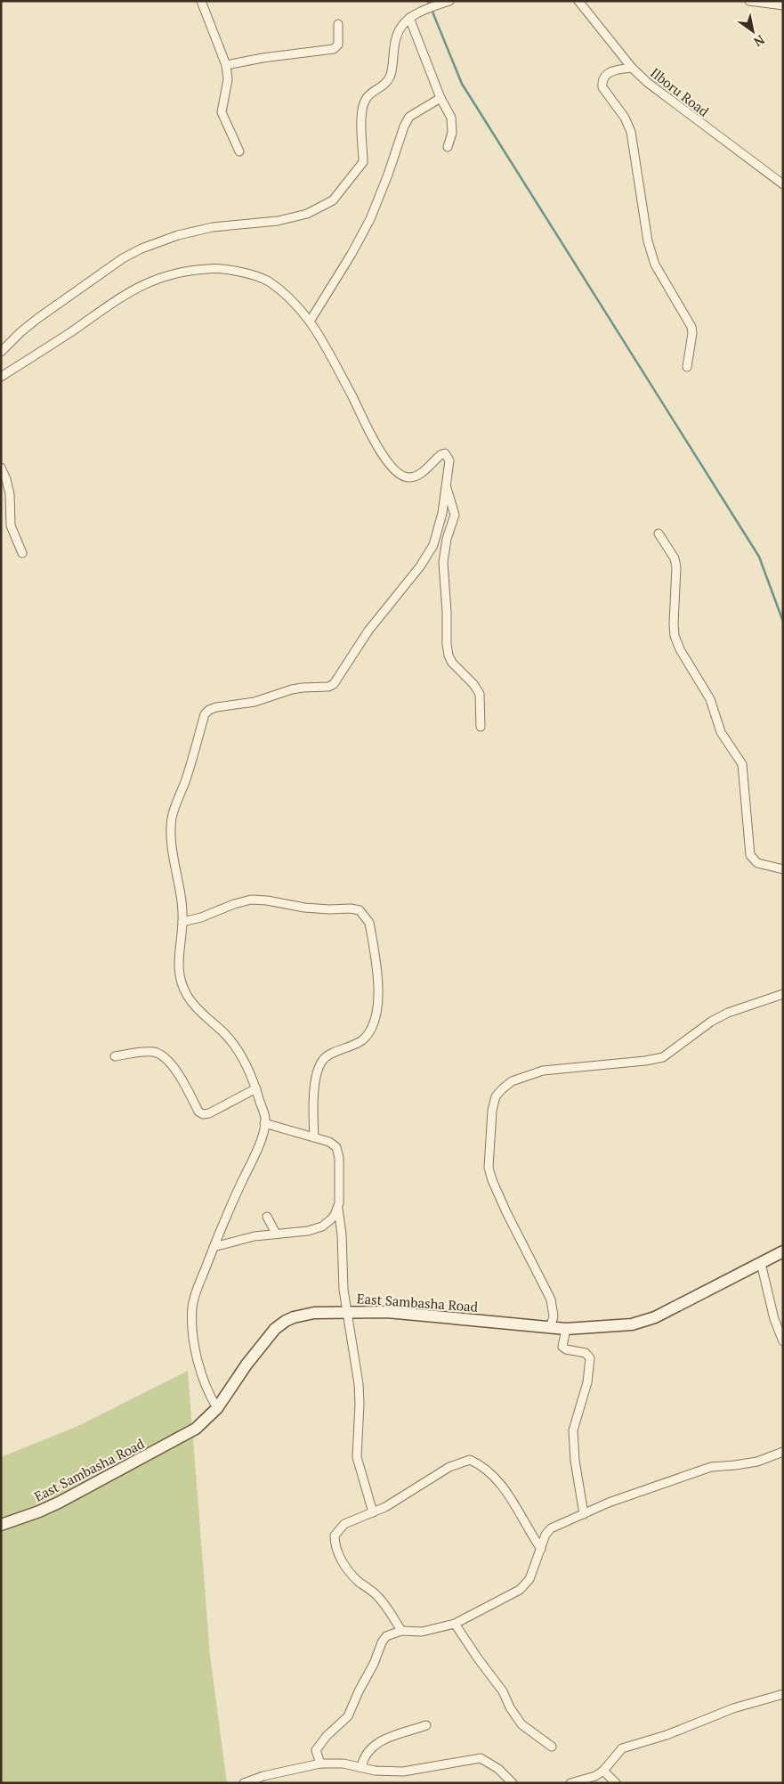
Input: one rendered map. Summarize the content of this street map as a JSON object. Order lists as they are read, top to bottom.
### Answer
{
  "streets": {
    "street": ["Ilboru Road", "East Sambasha Road"]
  },
  "north": "bottom right"
}
